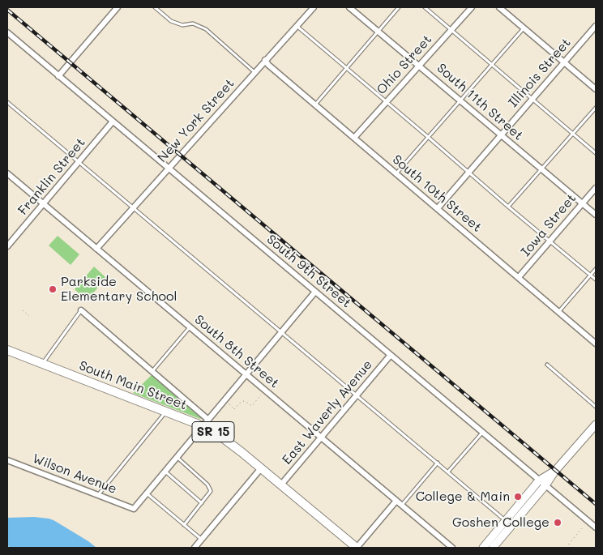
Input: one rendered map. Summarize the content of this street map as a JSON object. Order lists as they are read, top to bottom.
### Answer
{
  "streets": {
    "main road": ["South Main Street", "SR 15"],
    "street": [
      "Ohio Street",
      "Illinois Street",
      "South 11th Street",
      "New York Street",
      "Franklin Street",
      "South 10th Street",
      "Iowa Street",
      "South 9th Street",
      "South 8th Street",
      "East Waverly Avenue",
      "Wilson Avenue"
    ]
  },
  "crossings": [
    ["Ohio Street", "South 11th Street"],
    ["Ohio Street", "South 10th Street"],
    ["Illinois Street", "South 11th Street"],
    ["Illinois Street", "South 10th Street"],
    ["South 11th Street", "Iowa Street"],
    ["New York Street", "South 10th Street"],
    ["New York Street", "South 9th Street"],
    ["New York Street", "South 8th Street"],
    ["Franklin Street", "South 9th Street"],
    ["Franklin Street", "South 8th Street"],
    ["South 10th Street", "Iowa Street"],
    ["South 9th Street", "East Waverly Avenue"],
    ["South 8th Street", "East Waverly Avenue"],
    ["South Main Street", "East Waverly Avenue"]
  ],
  "places": ["Parkside Elementary School", "College & Main", "Goshen College"]
}
